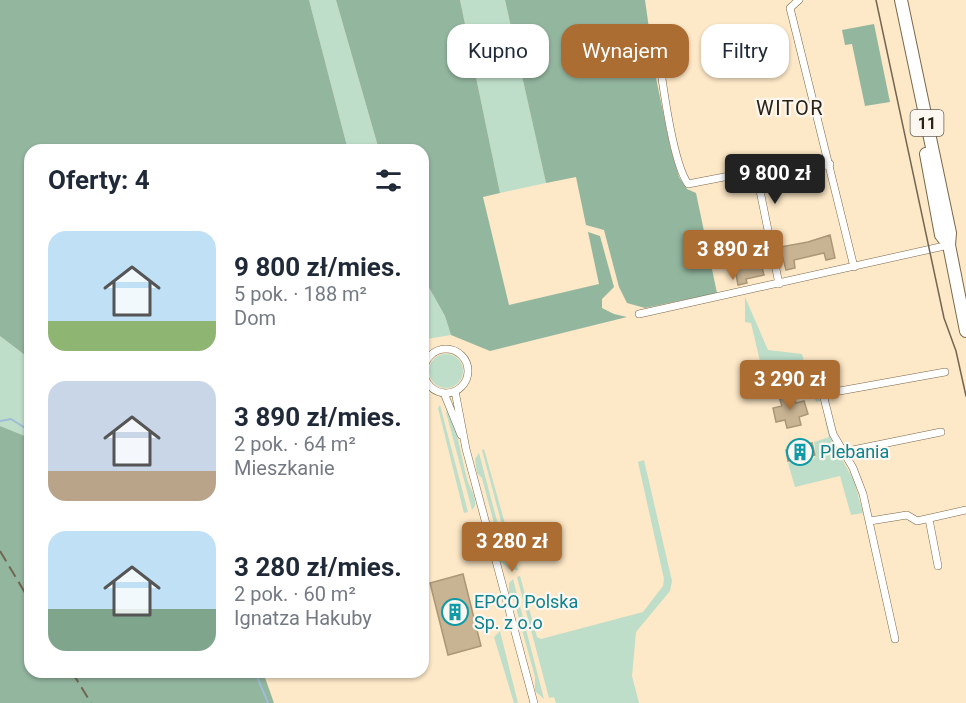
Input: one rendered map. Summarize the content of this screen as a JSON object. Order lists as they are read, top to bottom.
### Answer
{
  "streets": {
    "highway": ["11"]
  },
  "districts": ["WITOR"],
  "places": {
    "building": ["Plebania", "EPCO Polska Sp. z o.o"]
  },
  "page": {
    "chip": ["Kupno", "Wynajem", "Filtry"],
    "heading": "Oferty: 4",
    "price": [
      "9 800 zł",
      "3 890 zł",
      "3 290 zł",
      "3 280 zł"
    ],
    "list": [
      {
        "name": "9 800 zł/mies.",
        "note": "5 pok. · 188 m² · Dom"
      },
      {
        "name": "3 890 zł/mies.",
        "note": "2 pok. · 64 m² · Mieszkanie"
      },
      {
        "name": "3 280 zł/mies.",
        "note": "2 pok. · 60 m² · Ignatza Hakuby"
      }
    ]
  }
}
